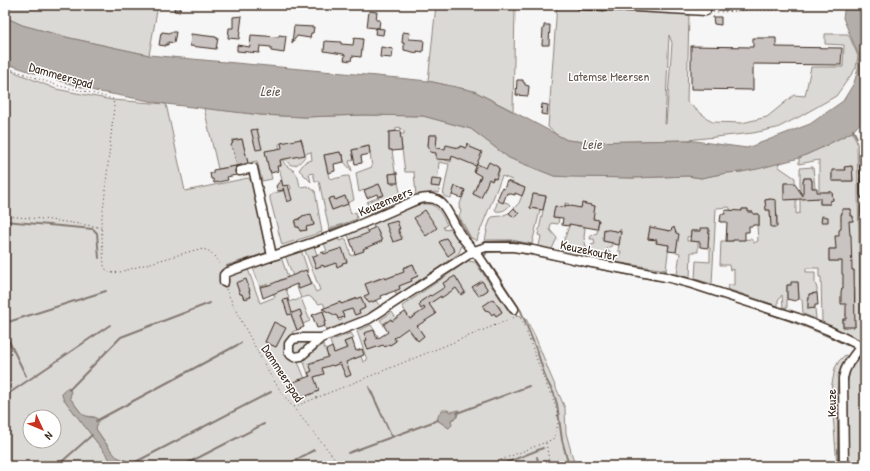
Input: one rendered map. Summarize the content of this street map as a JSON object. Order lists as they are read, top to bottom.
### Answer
{
  "streets": {
    "street": ["Keuzemeers", "Keuzekouter", "Keuze"],
    "path": ["Dammeerspad"]
  },
  "crossings": [
    ["Keuzemeers", "Keuzekouter"],
    ["Keuzekouter", "Keuze"]
  ],
  "water": ["Leie"],
  "parks": ["Latemse Meersen"],
  "north": "bottom right"
}
